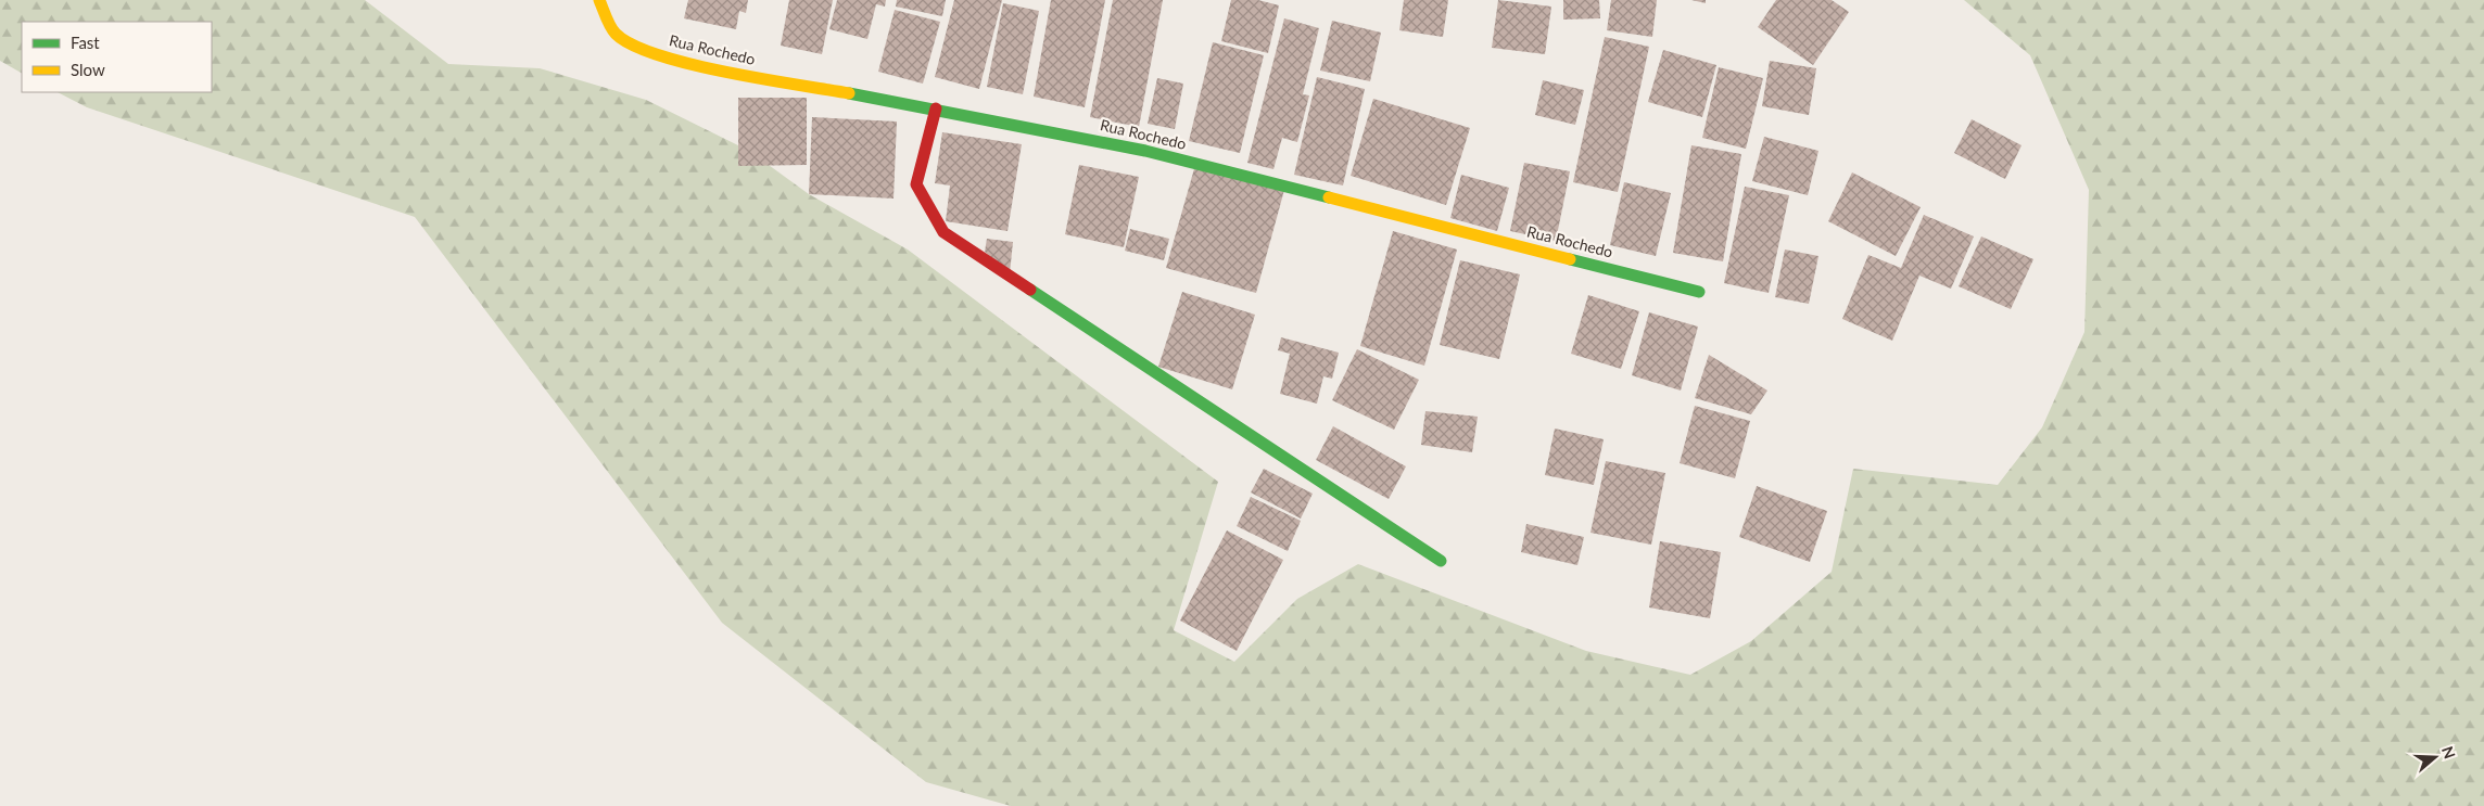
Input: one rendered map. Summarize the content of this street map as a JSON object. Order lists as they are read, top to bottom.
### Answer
{
  "streets": {
    "street": ["Rua Rochedo"]
  },
  "legend": ["Fast", "Slow"],
  "north": "right"
}
